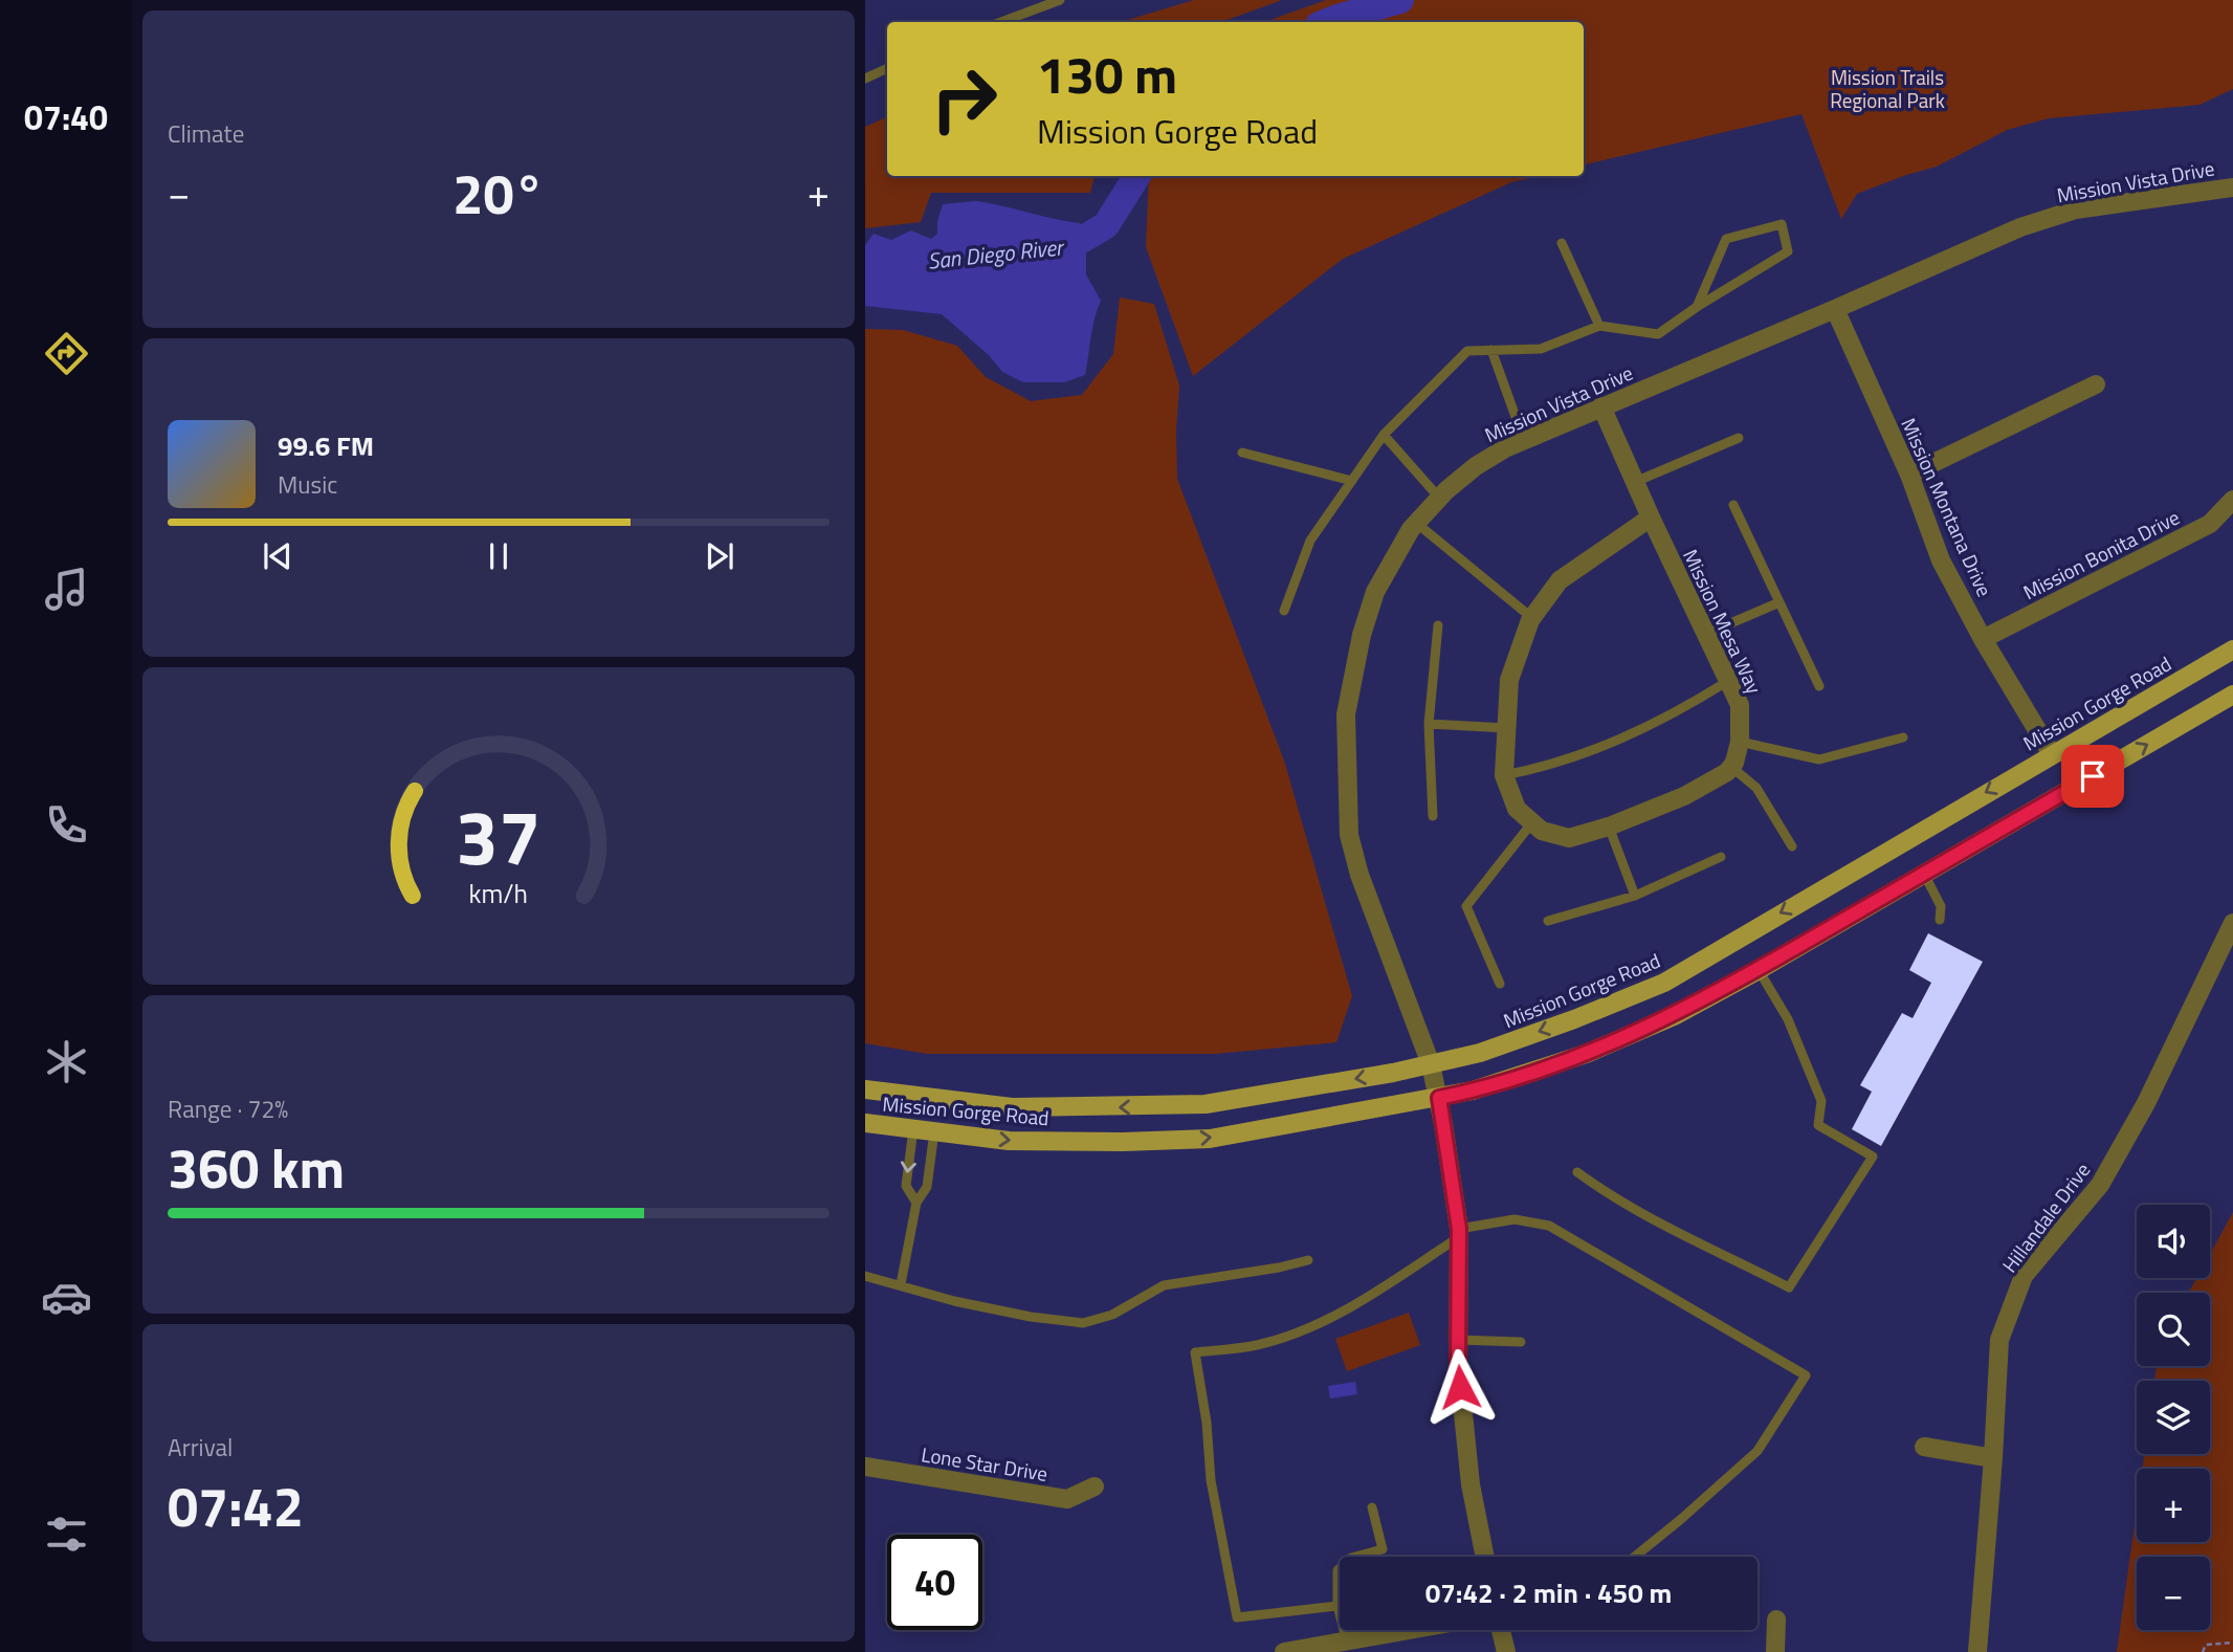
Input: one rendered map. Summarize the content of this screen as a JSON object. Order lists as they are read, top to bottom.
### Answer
{
  "streets": {
    "main road": ["Mission Gorge Road"],
    "street": [
      "Mission Vista Drive",
      "Mission Montana Drive",
      "Mission Bonita Drive",
      "Mission Mesa Way",
      "Hillandale Drive",
      "Lone Star Drive"
    ]
  },
  "crossings": [
    ["Mission Vista Drive", "Mission Montana Drive"],
    ["Mission Vista Drive", "Mission Mesa Way"],
    ["Mission Vista Drive", "Mission Gorge Road"],
    ["Mission Montana Drive", "Mission Bonita Drive"],
    ["Mission Montana Drive", "Mission Gorge Road"]
  ],
  "water": ["San Diego River"],
  "parks": ["Mission Trails Regional Park"],
  "page": {
    "tabs": "07:40",
    "tile": [
      "Climate",
      ["Range · 72%", "360 km"],
      ["Arrival", "07:42"]
    ],
    "turn": ["130 m", "Mission Gorge Road"],
    "heat": ["−", "20°", "+"],
    "song": ["99.6 FM", "Music"],
    "map_buttons": ["+", "−"],
    "limit": "40",
    "trip": "07:42 · 2 min · 450 m",
    "gauge": ["37", "km/h"]
  }
}
